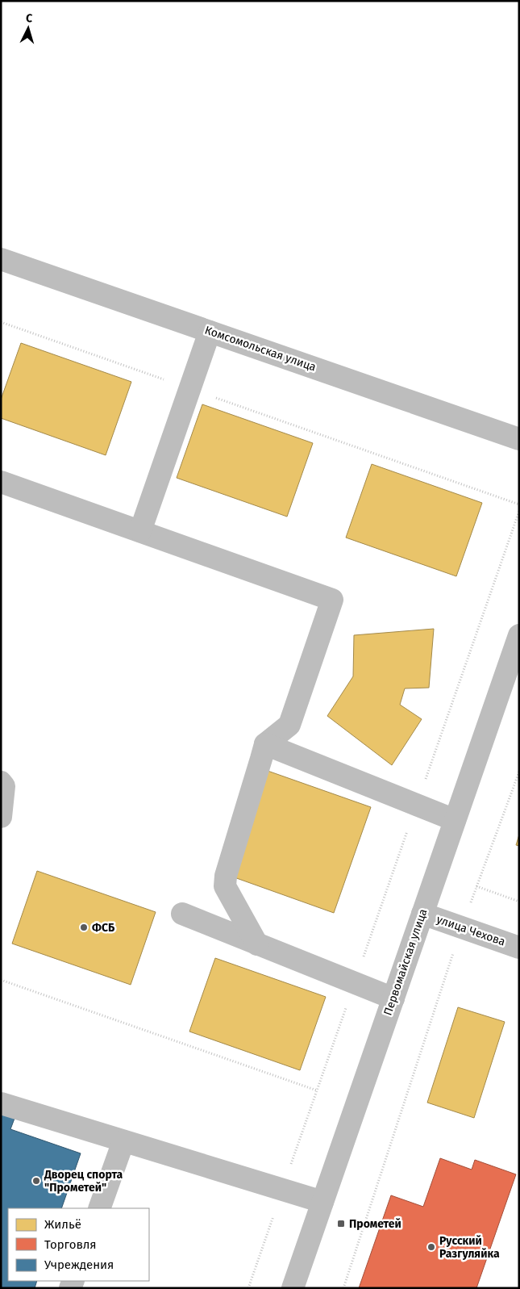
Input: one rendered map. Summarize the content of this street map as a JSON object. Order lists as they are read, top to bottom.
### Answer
{
  "streets": {
    "street": ["Комсомольская улица", "улица Чехова", "Первомайская улица"]
  },
  "crossings": [
    ["улица Чехова", "Первомайская улица"]
  ],
  "places": {
    "other": ["ФСБ", "Дворец спорта \"Прометей\"", "Русский Разгуляйка"],
    "transit": ["Прометей"]
  },
  "legend": ["Жильё", "Торговля", "Учреждения"],
  "north": "top"
}
